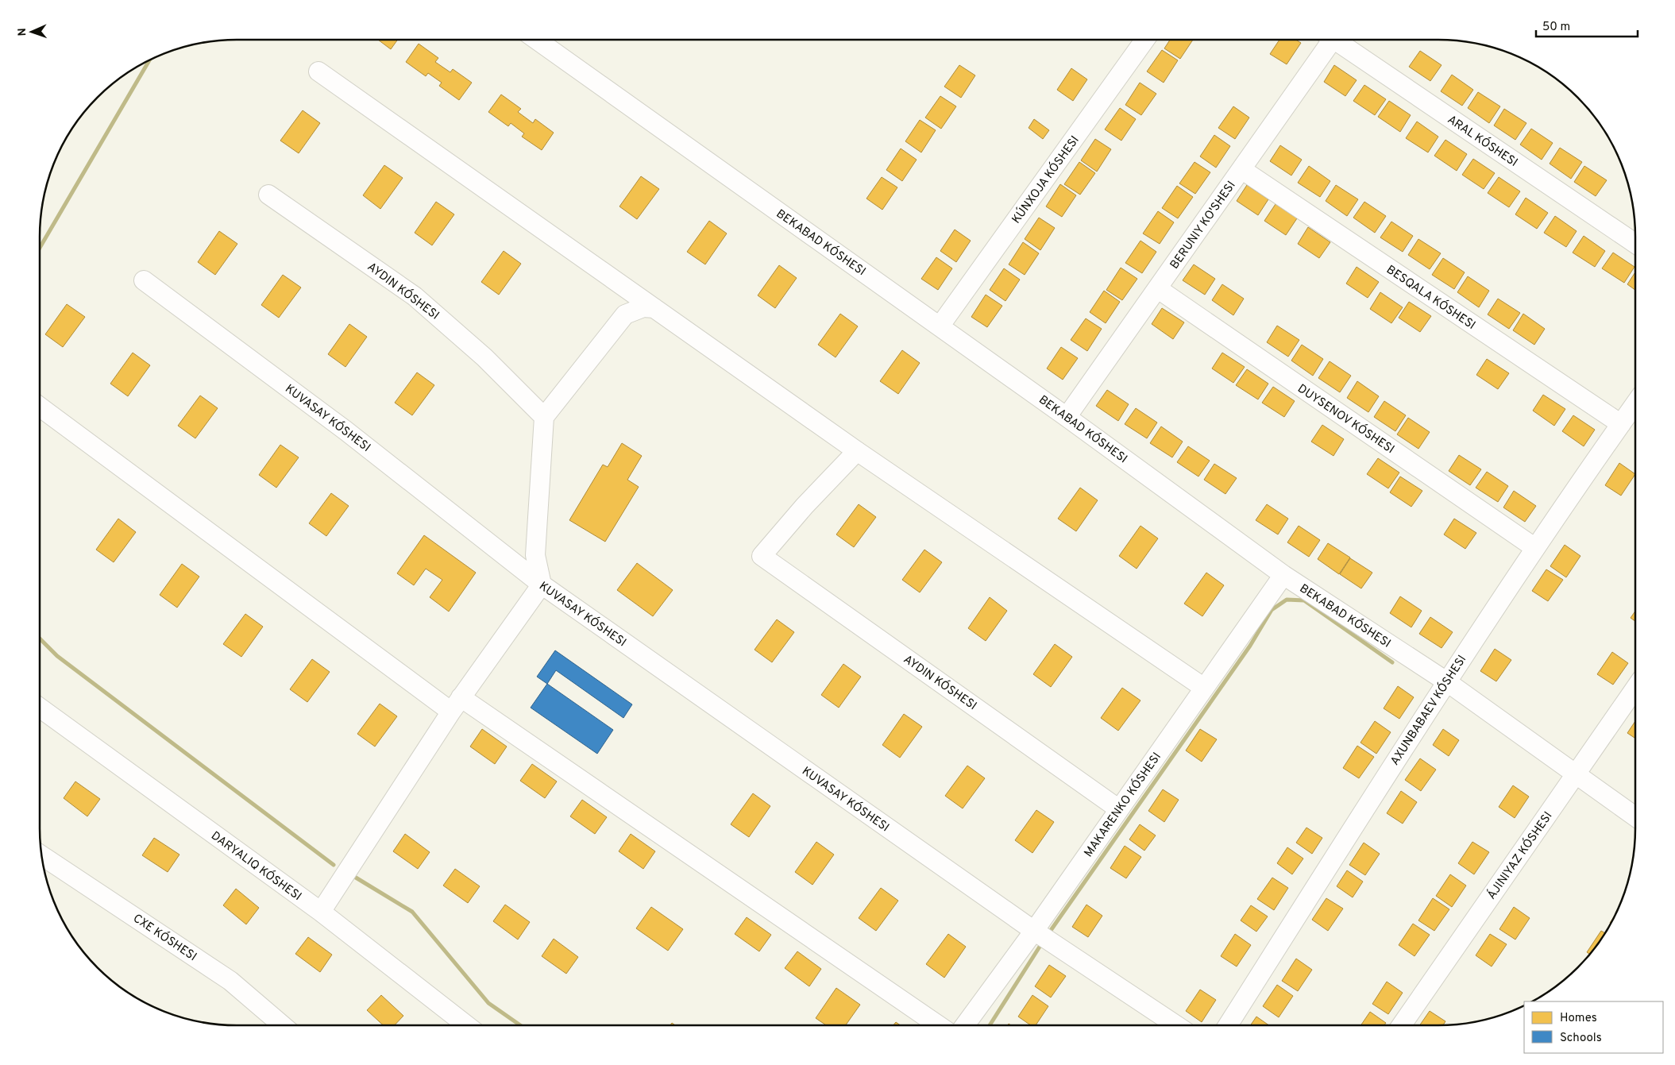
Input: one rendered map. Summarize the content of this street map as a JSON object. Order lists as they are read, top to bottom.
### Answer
{
  "streets": {
    "street": [
      "ARAL KÓSHESI",
      "KÚNXOJA KÓSHESI",
      "BERUNIY KO'SHESI",
      "BEKABAD KÓSHESI",
      "BESQALA KÓSHESI",
      "KUVASAY KÓSHESI",
      "DUYSENOV KÓSHESI",
      "AXUNBABAEV KÓSHESI",
      "MAKARENKO KÓSHESI",
      "ÁJINIYAZ KÓSHESI",
      "CXE KÓSHESI"
    ]
  },
  "crossings": [
    ["KÚNXOJA KÓSHESI", "BEKABAD KÓSHESI"],
    ["BERUNIY KO'SHESI", "BEKABAD KÓSHESI"],
    ["BERUNIY KO'SHESI", "BESQALA KÓSHESI"],
    ["BERUNIY KO'SHESI", "DUYSENOV KÓSHESI"],
    ["BEKABAD KÓSHESI", "AXUNBABAEV KÓSHESI"],
    ["BEKABAD KÓSHESI", "MAKARENKO KÓSHESI"],
    ["BEKABAD KÓSHESI", "ÁJINIYAZ KÓSHESI"],
    ["BESQALA KÓSHESI", "AXUNBABAEV KÓSHESI"],
    ["KUVASAY KÓSHESI", "MAKARENKO KÓSHESI"],
    ["DUYSENOV KÓSHESI", "AXUNBABAEV KÓSHESI"]
  ],
  "legend": ["Homes", "Schools"],
  "scale_bar": "50 m",
  "north": "left"
}
